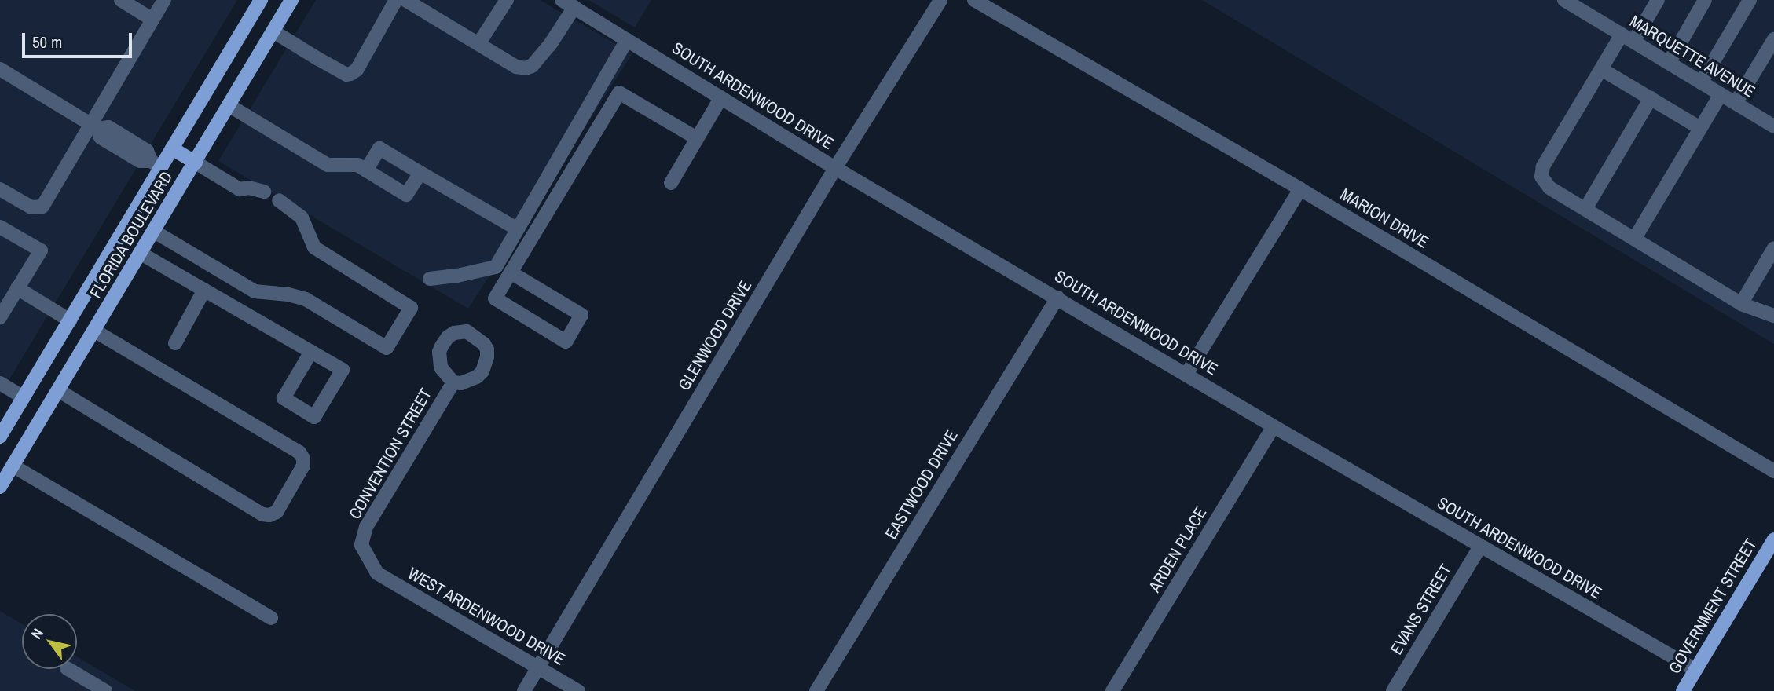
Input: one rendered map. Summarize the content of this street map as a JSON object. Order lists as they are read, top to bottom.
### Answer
{
  "streets": {
    "main road": ["FLORIDA BOULEVARD", "GOVERNMENT STREET"],
    "street": [
      "MARQUETTE AVENUE",
      "SOUTH ARDENWOOD DRIVE",
      "MARION DRIVE",
      "GLENWOOD DRIVE",
      "CONVENTION STREET",
      "EASTWOOD DRIVE",
      "ARDEN PLACE",
      "EVANS STREET",
      "WEST ARDENWOOD DRIVE"
    ]
  },
  "crossings": [
    ["SOUTH ARDENWOOD DRIVE", "GLENWOOD DRIVE"],
    ["SOUTH ARDENWOOD DRIVE", "EASTWOOD DRIVE"],
    ["SOUTH ARDENWOOD DRIVE", "ARDEN PLACE"],
    ["SOUTH ARDENWOOD DRIVE", "GOVERNMENT STREET"],
    ["SOUTH ARDENWOOD DRIVE", "EVANS STREET"],
    ["GLENWOOD DRIVE", "WEST ARDENWOOD DRIVE"],
    ["CONVENTION STREET", "WEST ARDENWOOD DRIVE"]
  ],
  "scale_bar": "50 m",
  "north": "top left"
}
